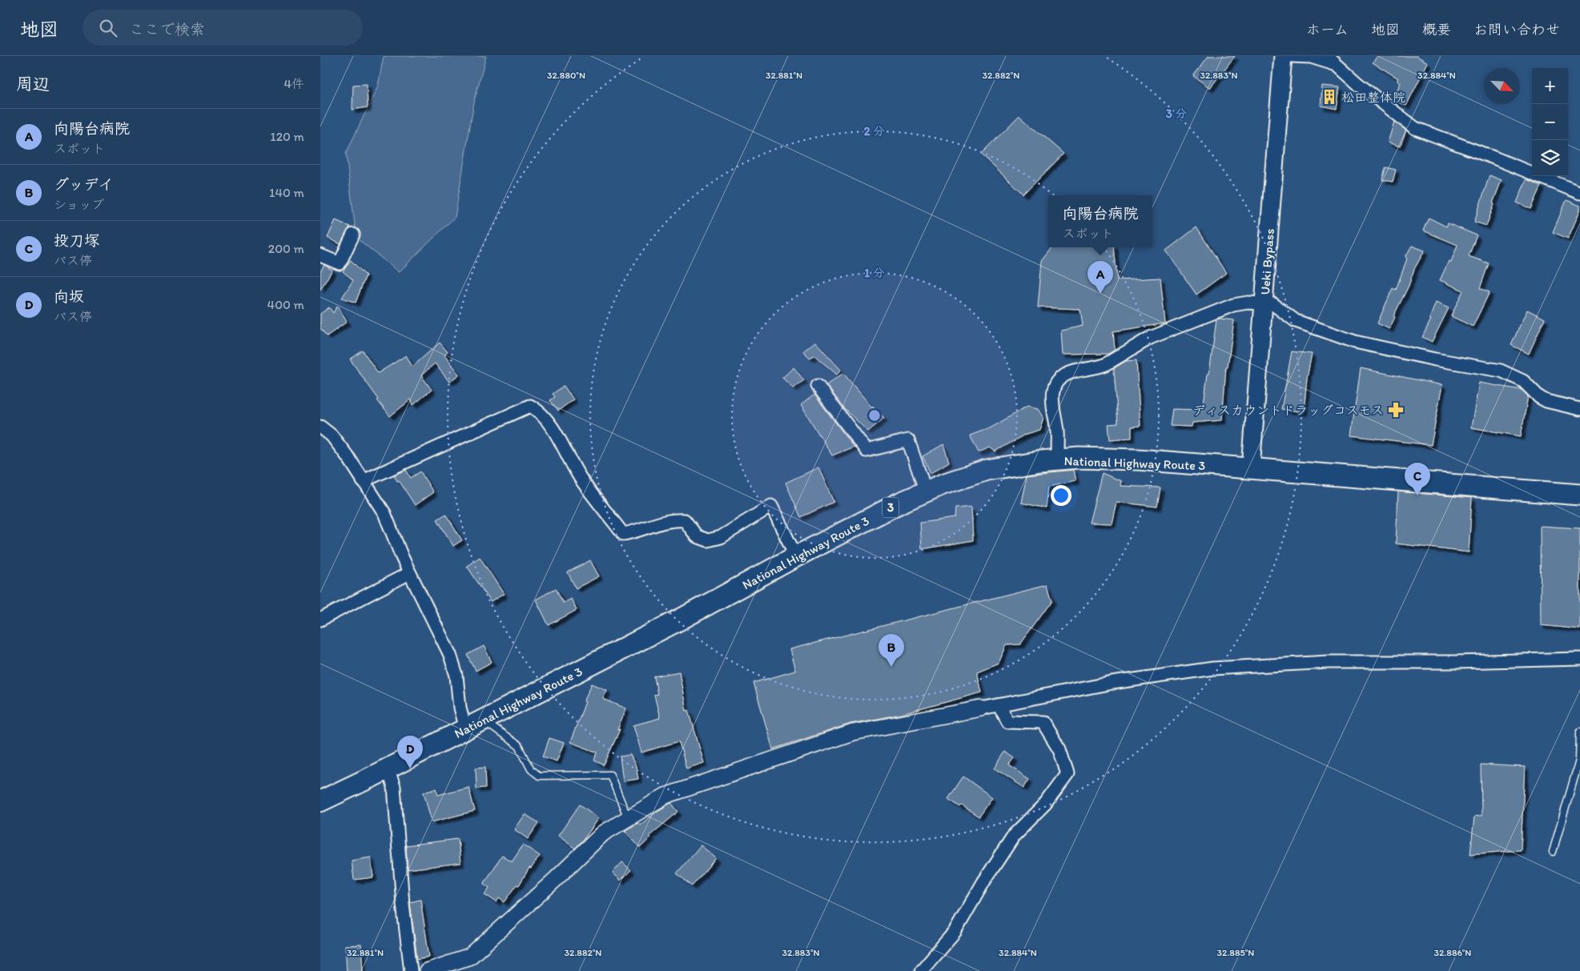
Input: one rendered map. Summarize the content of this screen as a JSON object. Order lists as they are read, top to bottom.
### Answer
{
  "streets": {
    "highway": ["National Highway Route 3", "3"],
    "main road": ["Ueki Bypass"]
  },
  "crossings": [
    ["Ueki Bypass", "National Highway Route 3"]
  ],
  "places": {
    "building": ["松田整体院"],
    "pharmacy": ["ディスカウントドラッグコスモス"]
  },
  "north": "bottom right",
  "page": {
    "header": "地図",
    "search": "ここで検索",
    "nav": [
      "ホーム",
      "地図",
      "概要",
      "お問い合わせ"
    ],
    "heading": ["周辺", "4件"],
    "map_buttons": ["+", "−"],
    "list": [
      {
        "mark": "A",
        "name": "向陽台病院",
        "note": "スポット",
        "value": "120 m"
      },
      {
        "mark": "B",
        "name": "グッデイ",
        "note": "ショップ",
        "value": "140 m"
      },
      {
        "mark": "C",
        "name": "投刀塚",
        "note": "バス停",
        "value": "200 m"
      },
      {
        "mark": "D",
        "name": "向坂",
        "note": "バス停",
        "value": "400 m"
      }
    ],
    "popup": ["向陽台病院", "スポット"],
    "pins": [
      "A",
      "C",
      "B",
      "D"
    ]
  },
  "coordinates": [
    "32.880°N",
    "32.881°N",
    "32.882°N",
    "32.883°N",
    "32.884°N",
    "32.885°N",
    "32.886°N"
  ],
  "rings": ["3 分", "2 分", "1 分"]
}
